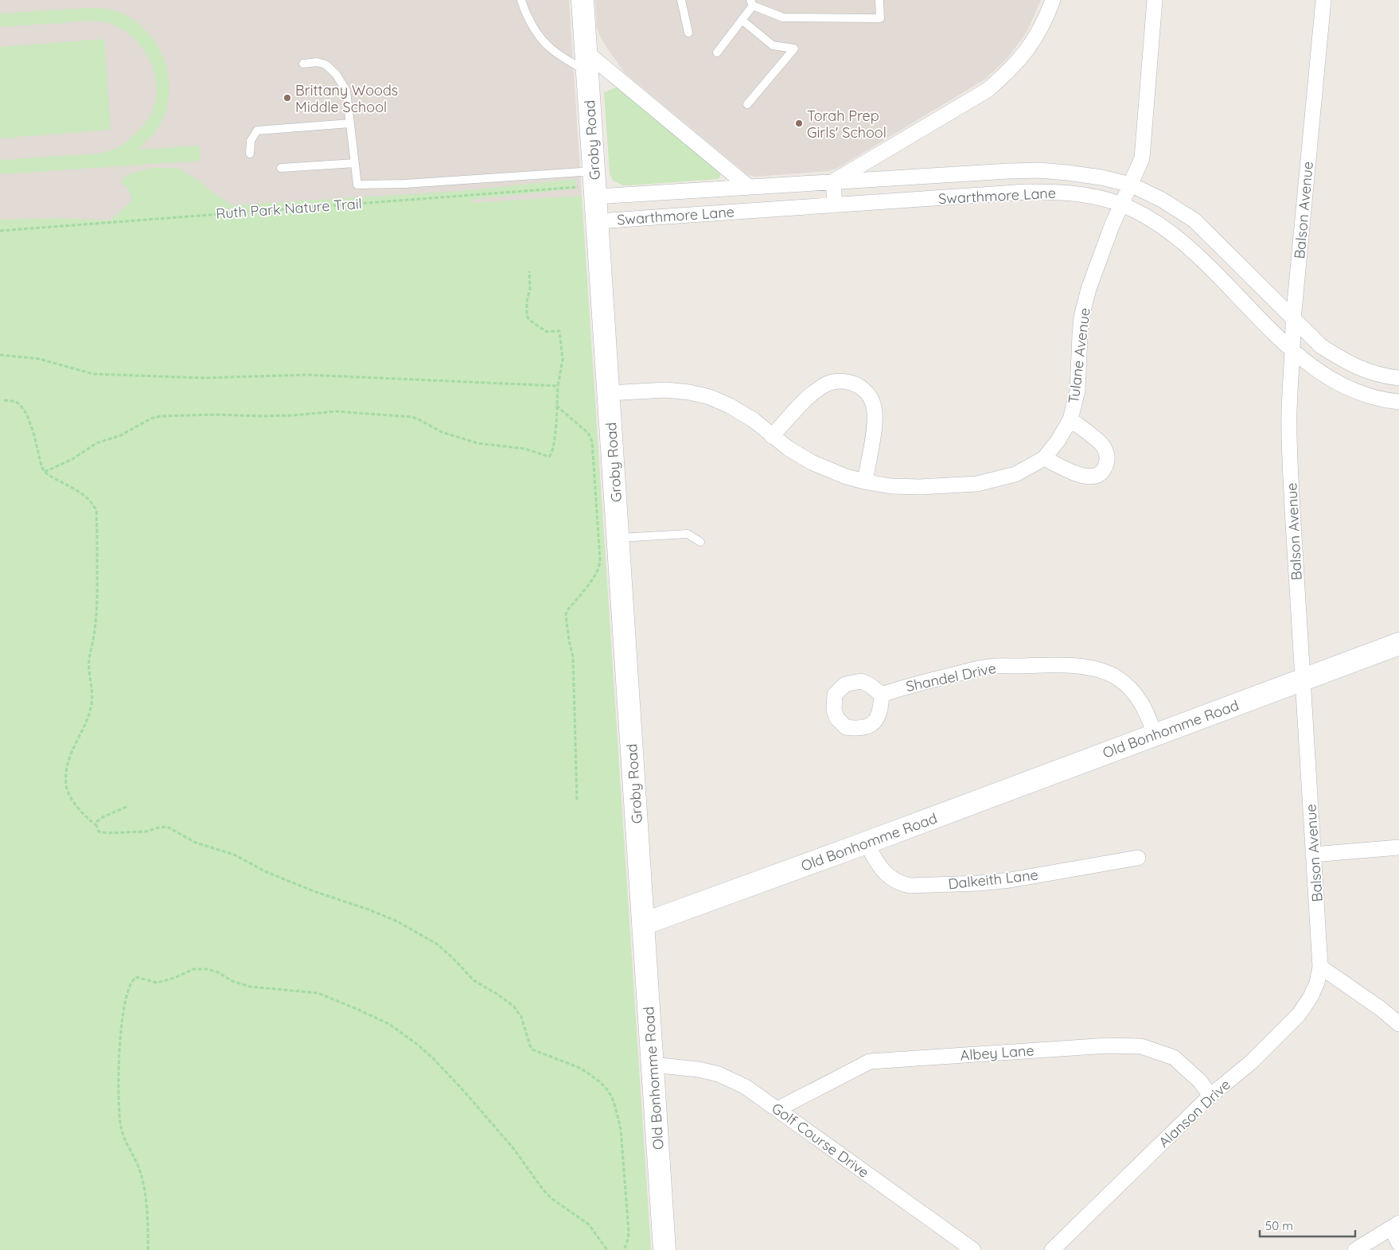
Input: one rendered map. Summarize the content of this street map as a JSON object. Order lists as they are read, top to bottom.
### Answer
{
  "streets": {
    "street": [
      "Groby Road",
      "Swarthmore Lane",
      "Balson Avenue",
      "Tulane Avenue",
      "Shandel Drive",
      "Old Bonhomme Road",
      "Dalkeith Lane",
      "Albey Lane",
      "Alanson Drive",
      "Golf Course Drive"
    ],
    "path": ["Ruth Park Nature Trail"]
  },
  "crossings": [
    ["Groby Road", "Swarthmore Lane"],
    ["Groby Road", "Ruth Park Nature Trail"],
    ["Groby Road", "Tulane Avenue"],
    ["Groby Road", "Old Bonhomme Road"],
    ["Swarthmore Lane", "Ruth Park Nature Trail"],
    ["Swarthmore Lane", "Balson Avenue"],
    ["Swarthmore Lane", "Tulane Avenue"],
    ["Balson Avenue", "Old Bonhomme Road"],
    ["Balson Avenue", "Alanson Drive"],
    ["Shandel Drive", "Old Bonhomme Road"],
    ["Old Bonhomme Road", "Dalkeith Lane"],
    ["Old Bonhomme Road", "Golf Course Drive"],
    ["Albey Lane", "Alanson Drive"],
    ["Albey Lane", "Golf Course Drive"]
  ],
  "places": ["Brittany Woods Middle School", "Torah Prep Girls' School"],
  "scale_bar": "50 m"
}
